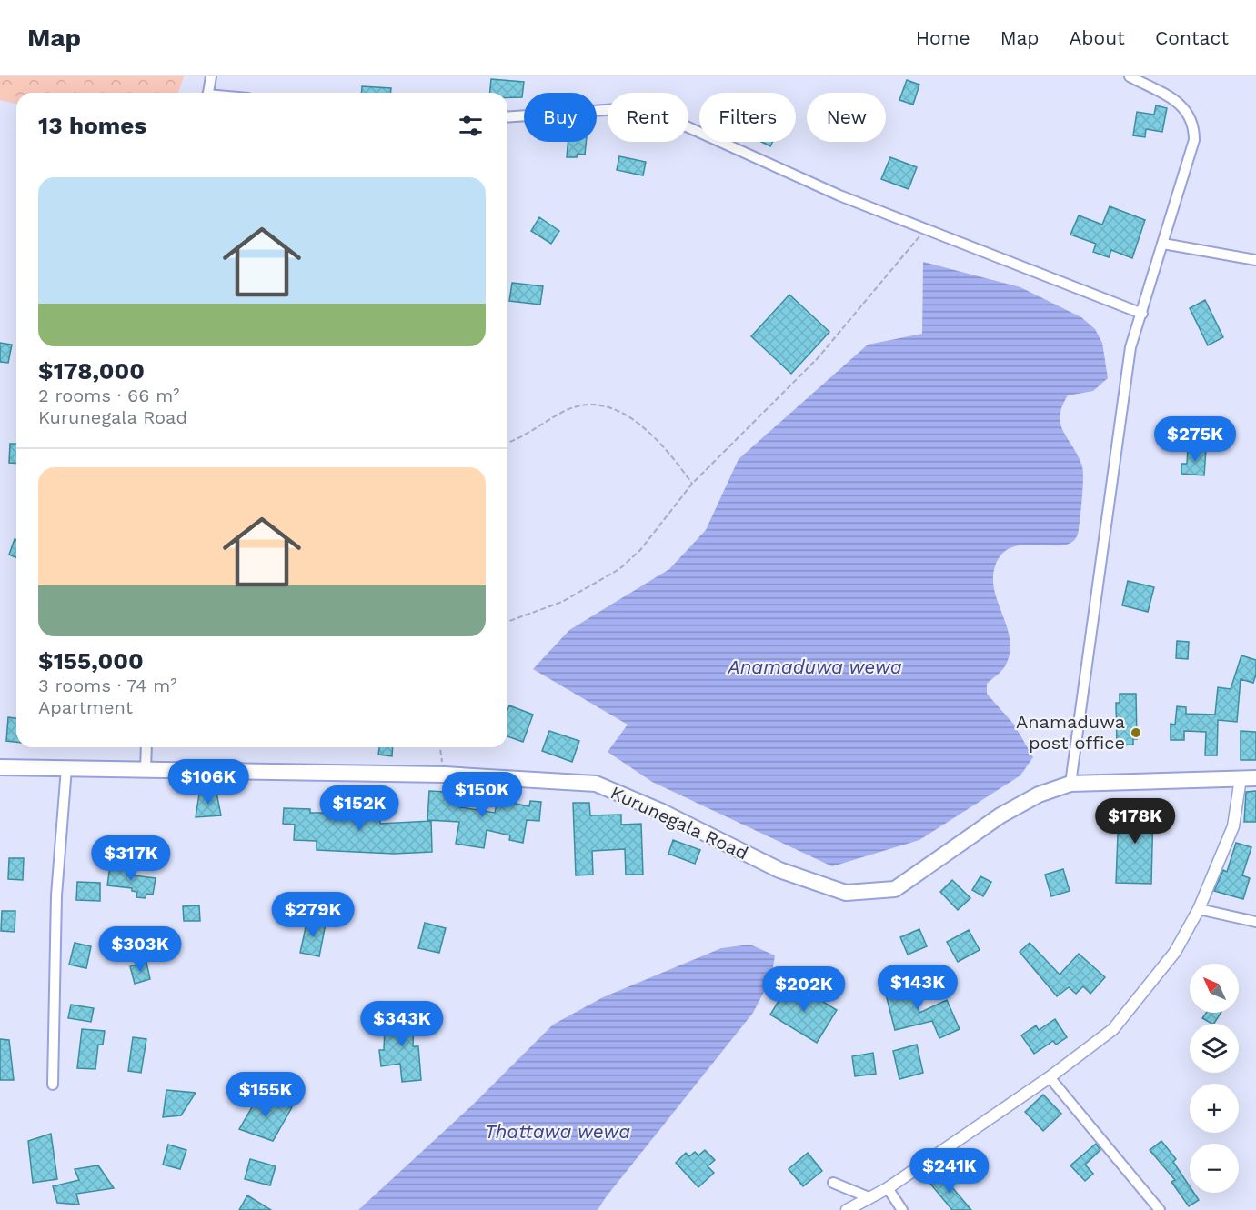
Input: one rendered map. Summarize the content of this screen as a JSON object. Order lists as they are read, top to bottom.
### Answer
{
  "streets": {
    "highway": ["Kurunegala Road"]
  },
  "water": ["Anamaduwa wewa", "Thattawa wewa"],
  "places": ["Anamaduwa post office"],
  "north": "top left",
  "page": {
    "header": "Map",
    "nav": [
      "Home",
      "Map",
      "About",
      "Contact"
    ],
    "chip": [
      "Buy",
      "Rent",
      "Filters",
      "New"
    ],
    "heading": "13 homes",
    "list": [
      {
        "name": "$178,000",
        "note": "2 rooms · 66 m² · Kurunegala Road"
      },
      {
        "name": "$155,000",
        "note": "3 rooms · 74 m² · Apartment"
      }
    ],
    "price": [
      "$275K",
      "$106K",
      "$150K",
      "$152K",
      "$178K",
      "$317K",
      "$279K",
      "$303K",
      "$143K",
      "$202K",
      "$343K",
      "$155K",
      "$241K"
    ],
    "map_buttons": ["+", "−"]
  }
}
